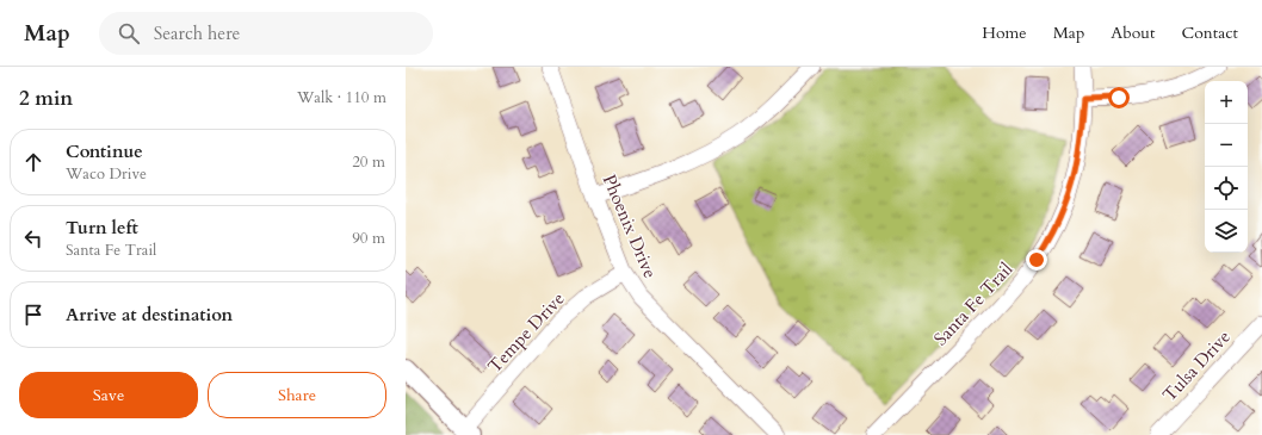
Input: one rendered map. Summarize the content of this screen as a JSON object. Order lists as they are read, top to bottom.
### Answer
{
  "streets": {
    "street": [
      "Phoenix Drive",
      "Santa Fe Trail",
      "Tempe Drive",
      "Tulsa Drive"
    ]
  },
  "crossings": [
    ["Phoenix Drive", "Tempe Drive"]
  ],
  "page": {
    "header": "Map",
    "search": "Search here",
    "nav": [
      "Home",
      "Map",
      "About",
      "Contact"
    ],
    "heading": ["2 min", "Walk · 110 m"],
    "map_buttons": ["+", "−"],
    "list": [
      ["Continue", "Waco Drive", "20 m"],
      ["Turn left", "Santa Fe Trail", "90 m"],
      "Arrive at destination"
    ],
    "buttons": ["Save", "Share"]
  }
}
